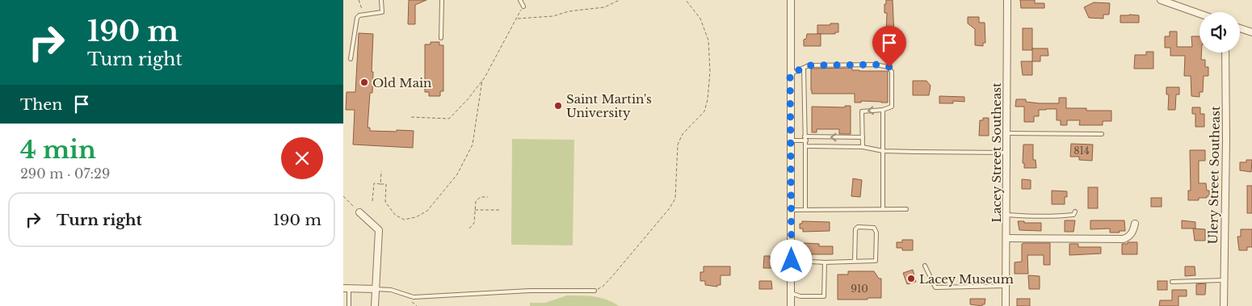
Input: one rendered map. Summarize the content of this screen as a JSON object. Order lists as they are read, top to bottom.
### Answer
{
  "streets": {
    "street": ["Lacey Street Southeast", "Ulery Street Southeast"]
  },
  "places": ["Old Main", "Saint Martin's University", "Lacey Museum"],
  "house_numbers": ["814", "910"],
  "page": {
    "turn": ["190 m", "Turn right"],
    "then": "Then",
    "heading": ["4 min", "290 m · 07:29"],
    "list": [
      {
        "name": "Turn right",
        "value": "190 m"
      }
    ]
  }
}
